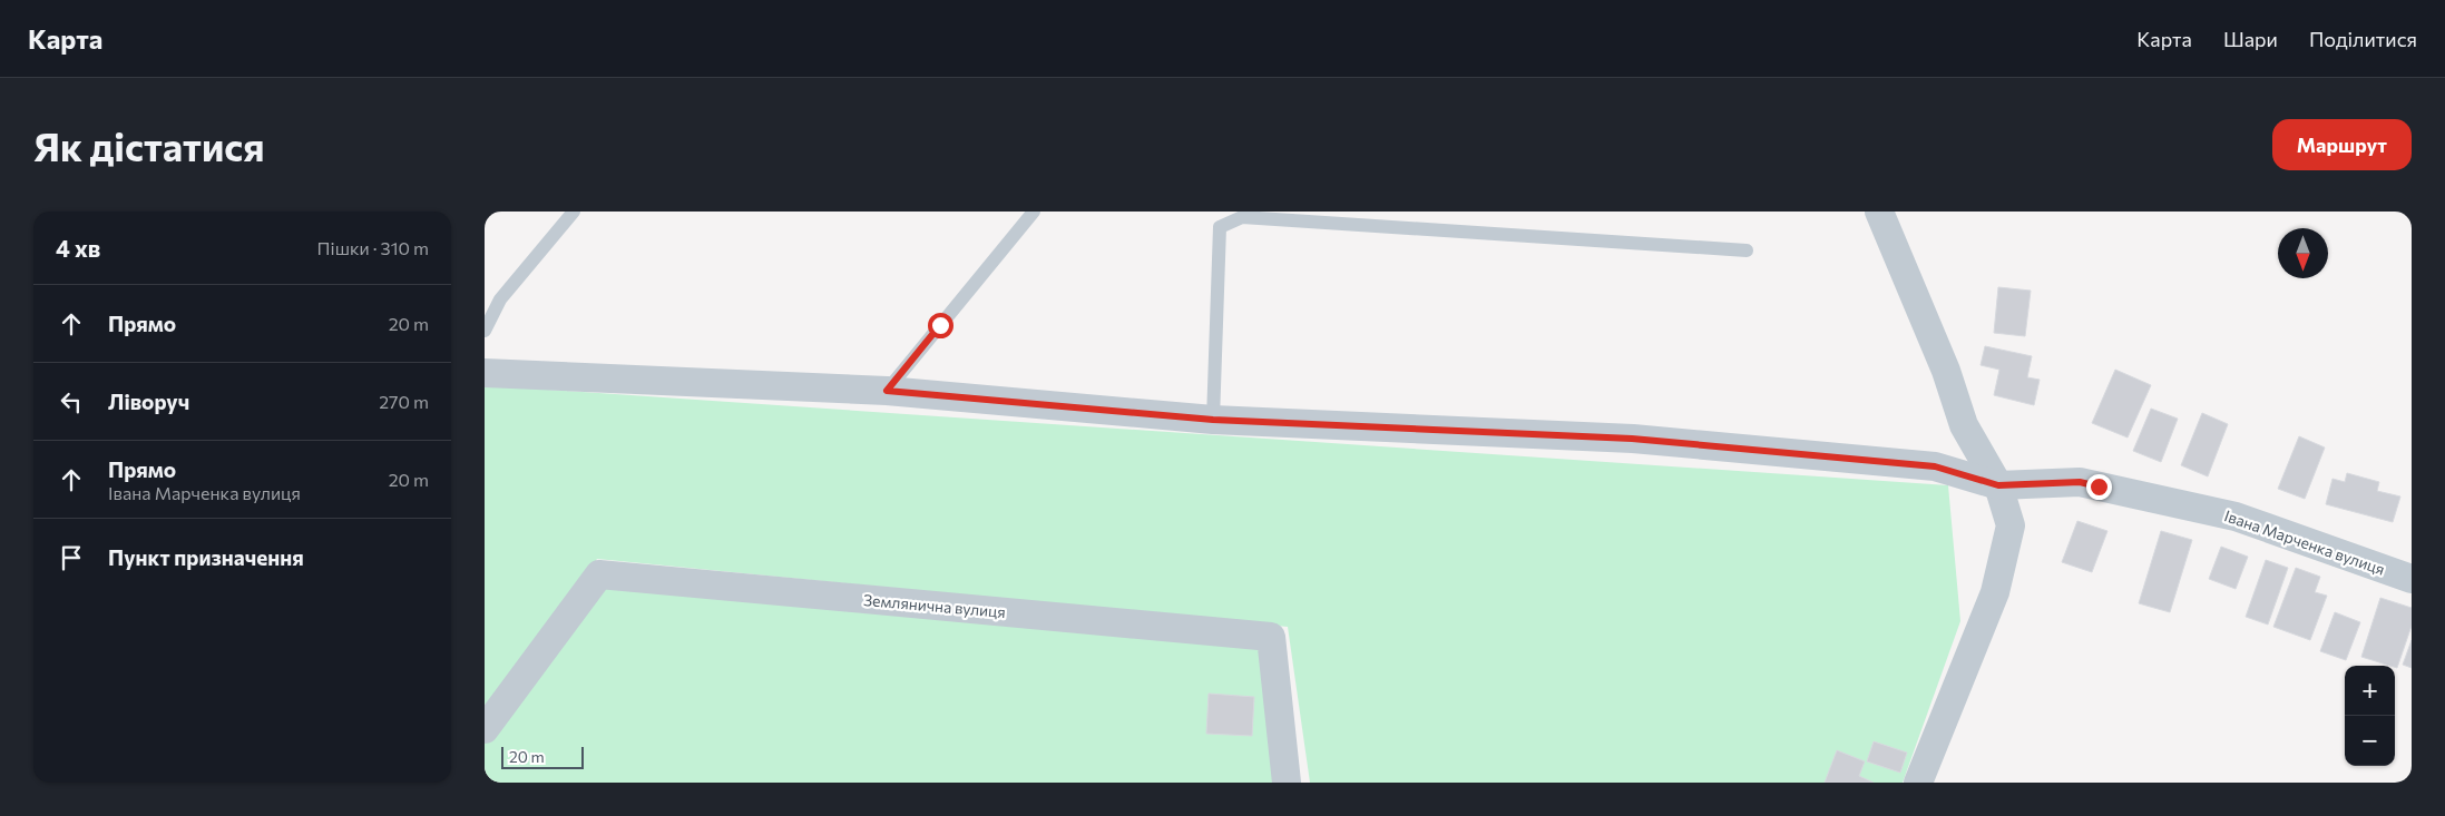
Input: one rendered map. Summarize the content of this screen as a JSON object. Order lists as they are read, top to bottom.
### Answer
{
  "streets": {
    "street": ["Івана Марченка вулиця", "Землянична вулиця"]
  },
  "scale_bar": "20 m",
  "north": "bottom",
  "page": {
    "header": "Карта",
    "nav": ["Карта", "Шари", "Поділитися"],
    "buttons": "Маршрут",
    "title": "Як дістатися",
    "heading": ["4 хв", "Пішки · 310 m"],
    "list": [
      ["Прямо", "20 m"],
      ["Ліворуч", "270 m"],
      ["Прямо", "Івана Марченка вулиця", "20 m"],
      "Пункт призначення"
    ],
    "map_buttons": ["+", "−"],
    "scale": "20 m"
  }
}
